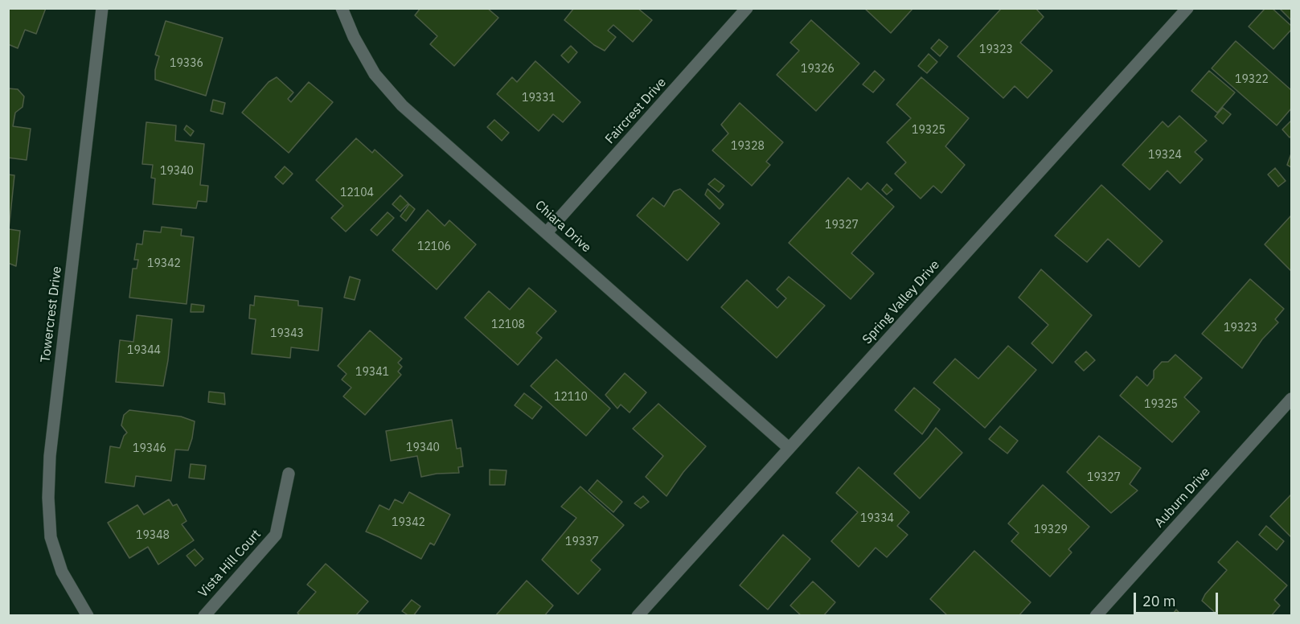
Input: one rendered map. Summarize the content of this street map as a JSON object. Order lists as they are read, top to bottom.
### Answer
{
  "streets": {
    "street": [
      "Faircrest Drive",
      "Chiara Drive",
      "Spring Valley Drive",
      "Towercrest Drive",
      "Auburn Drive",
      "Vista Hill Court"
    ]
  },
  "crossings": [
    ["Faircrest Drive", "Chiara Drive"],
    ["Chiara Drive", "Spring Valley Drive"]
  ],
  "house_numbers": [
    "19323",
    "19336",
    "19326",
    "19322",
    "19331",
    "19325",
    "19328",
    "19324",
    "19340",
    "12104",
    "19327",
    "12106",
    "19342",
    "12108",
    "19323",
    "19343",
    "19344",
    "19341",
    "12110",
    "19325",
    "19340",
    "19346",
    "19327",
    "19334",
    "19342",
    "19329",
    "19348",
    "19337"
  ],
  "scale_bar": "20 m"
}
